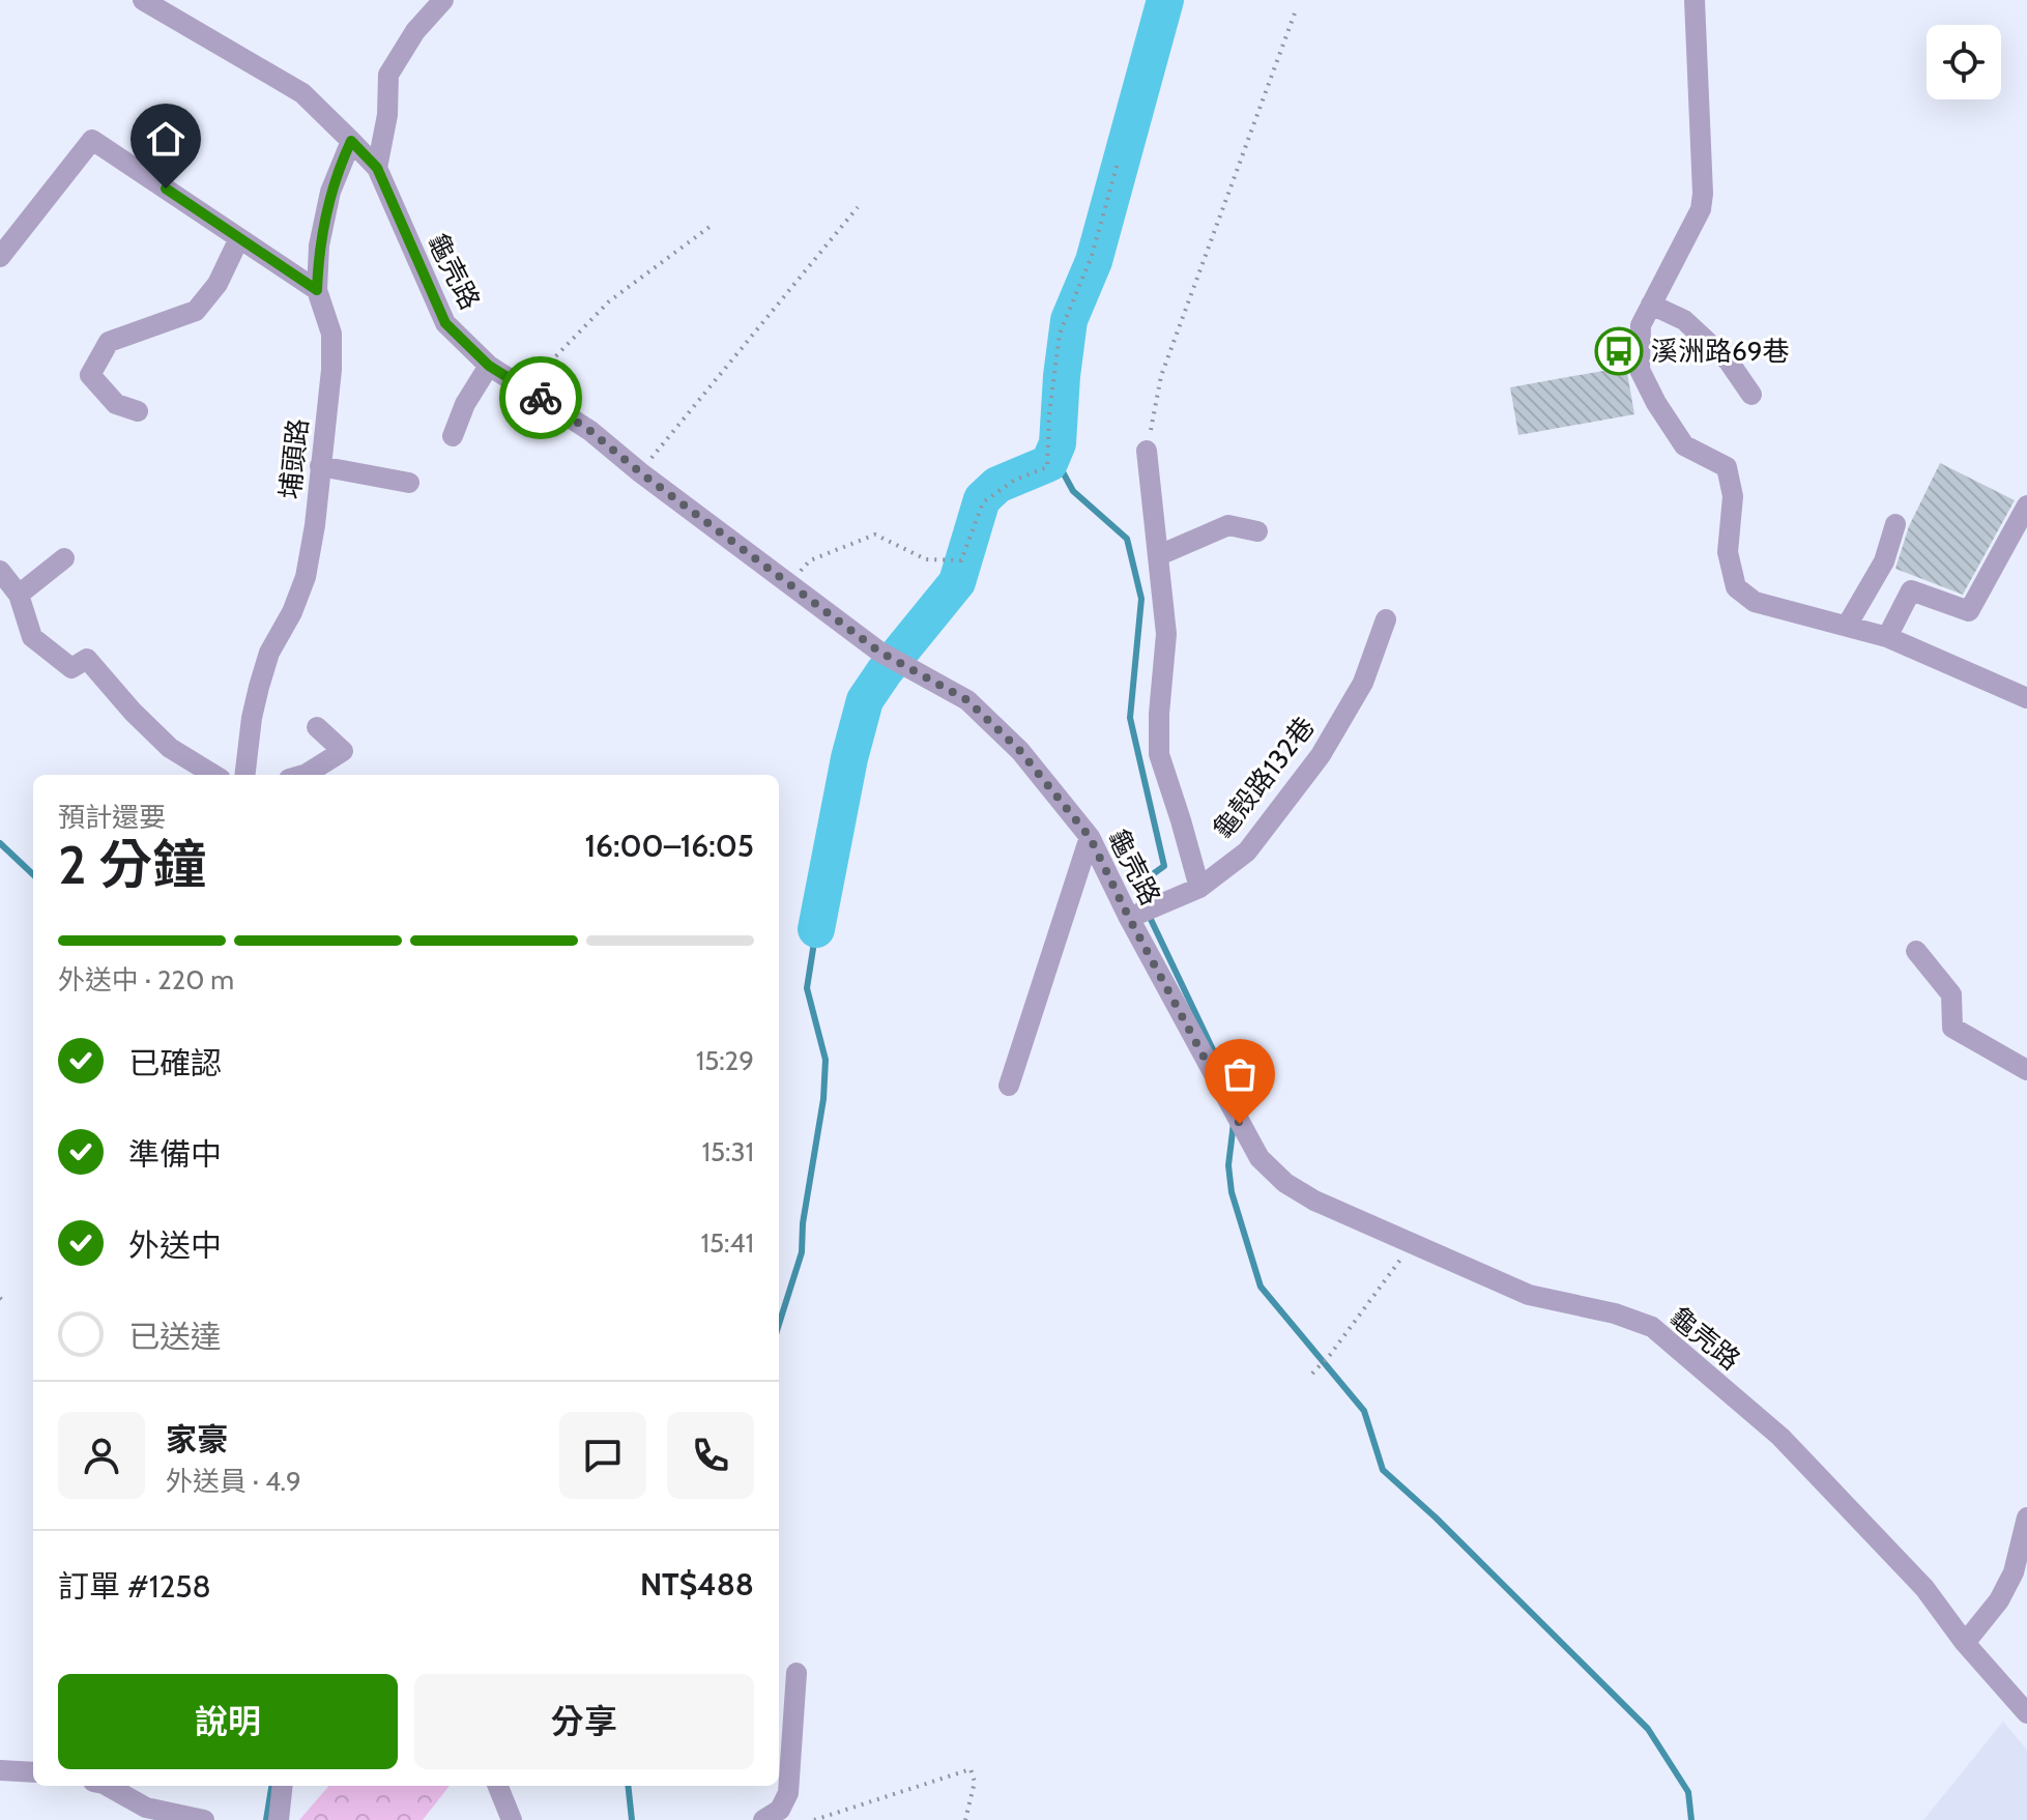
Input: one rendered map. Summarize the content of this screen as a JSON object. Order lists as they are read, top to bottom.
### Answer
{
  "streets": {
    "street": ["龜壳路", "埔頭路", "龜殼路132巷"]
  },
  "crossings": [
    ["龜壳路", "埔頭路"],
    ["龜壳路", "龜殼路132巷"]
  ],
  "places": {
    "bus stop": ["溪洲路69巷"]
  },
  "page": {
    "heading": ["2 分鐘", "預計還要", "16:00–16:05"],
    "panel": [
      "家豪",
      "外送員 · 4.9",
      "訂單 #1258",
      "NT$488"
    ],
    "bar": "外送中 · 220 m",
    "list": [
      ["已確認", "15:29"],
      ["準備中", "15:31"],
      ["外送中", "15:41"],
      "已送達"
    ],
    "buttons": ["說明", "分享"]
  }
}
